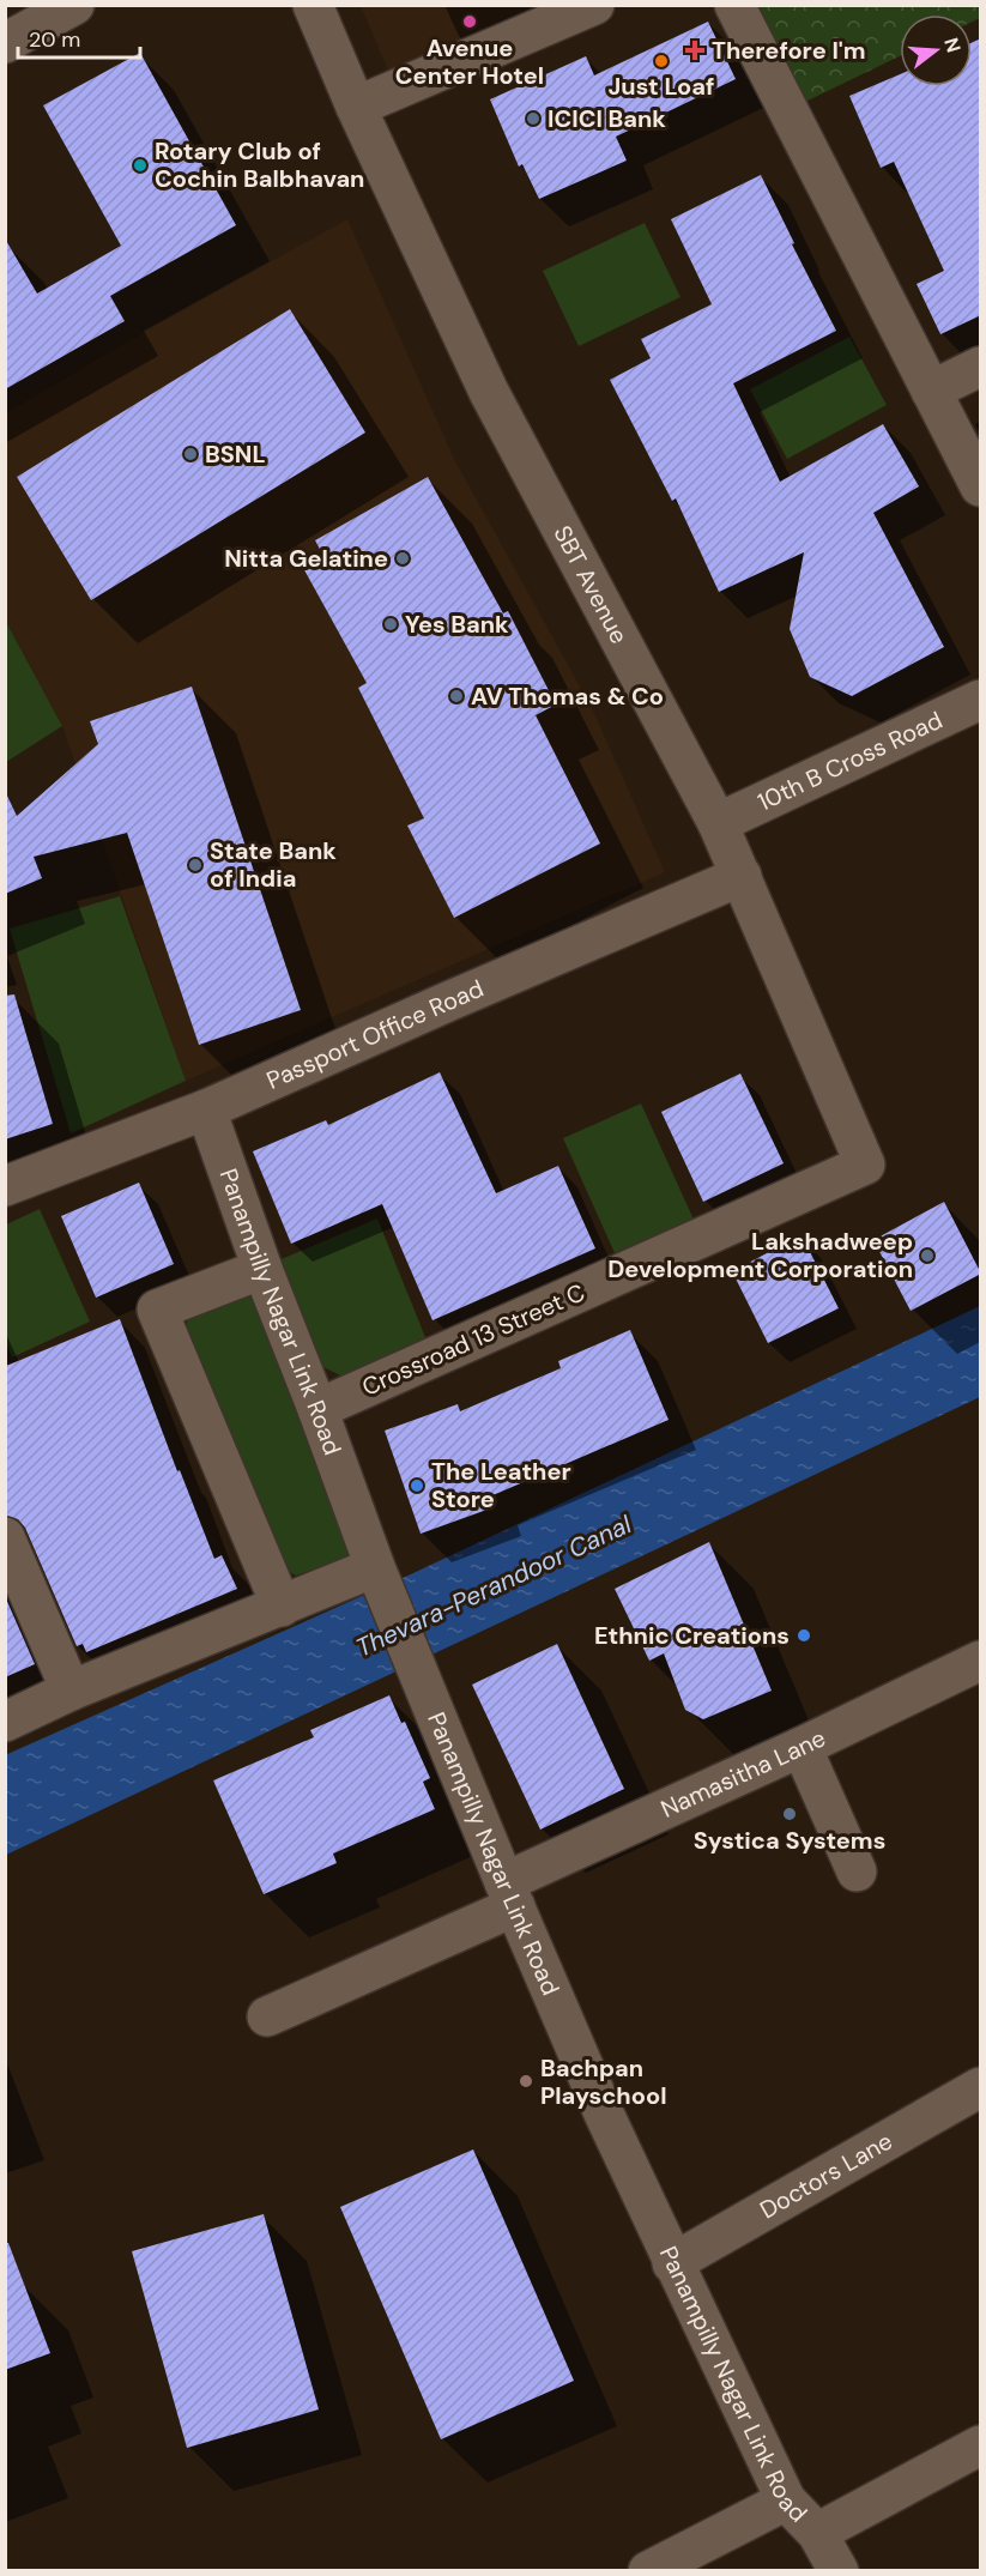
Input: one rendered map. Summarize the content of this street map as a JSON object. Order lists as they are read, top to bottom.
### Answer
{
  "streets": {
    "street": [
      "SBT Avenue",
      "10th B Cross Road",
      "Passport Office Road",
      "Panampilly Nagar Link Road",
      "Crossroad 13 Street C",
      "Namasitha Lane",
      "Doctors Lane"
    ]
  },
  "crossings": [
    ["SBT Avenue", "10th B Cross Road"],
    ["SBT Avenue", "Passport Office Road"],
    ["SBT Avenue", "Crossroad 13 Street C"],
    ["Passport Office Road", "Panampilly Nagar Link Road"],
    ["Panampilly Nagar Link Road", "Crossroad 13 Street C"],
    ["Panampilly Nagar Link Road", "Namasitha Lane"],
    ["Panampilly Nagar Link Road", "Doctors Lane"]
  ],
  "water": ["Thevara-Perandoor Canal"],
  "places": {
    "other": [
      "Avenue Center Hotel",
      "Just Loaf",
      "ICICI Bank",
      "Rotary Club of Cochin Balbhavan",
      "BSNL",
      "Nitta Gelatine",
      "Yes Bank",
      "AV Thomas & Co",
      "State Bank of India",
      "Lakshadweep Development Corporation",
      "The Leather Store",
      "Ethnic Creations",
      "Systica Systems",
      "Bachpan Playschool"
    ],
    "health": ["Therefore I'm"]
  },
  "scale_bar": "20 m",
  "north": "right"
}
